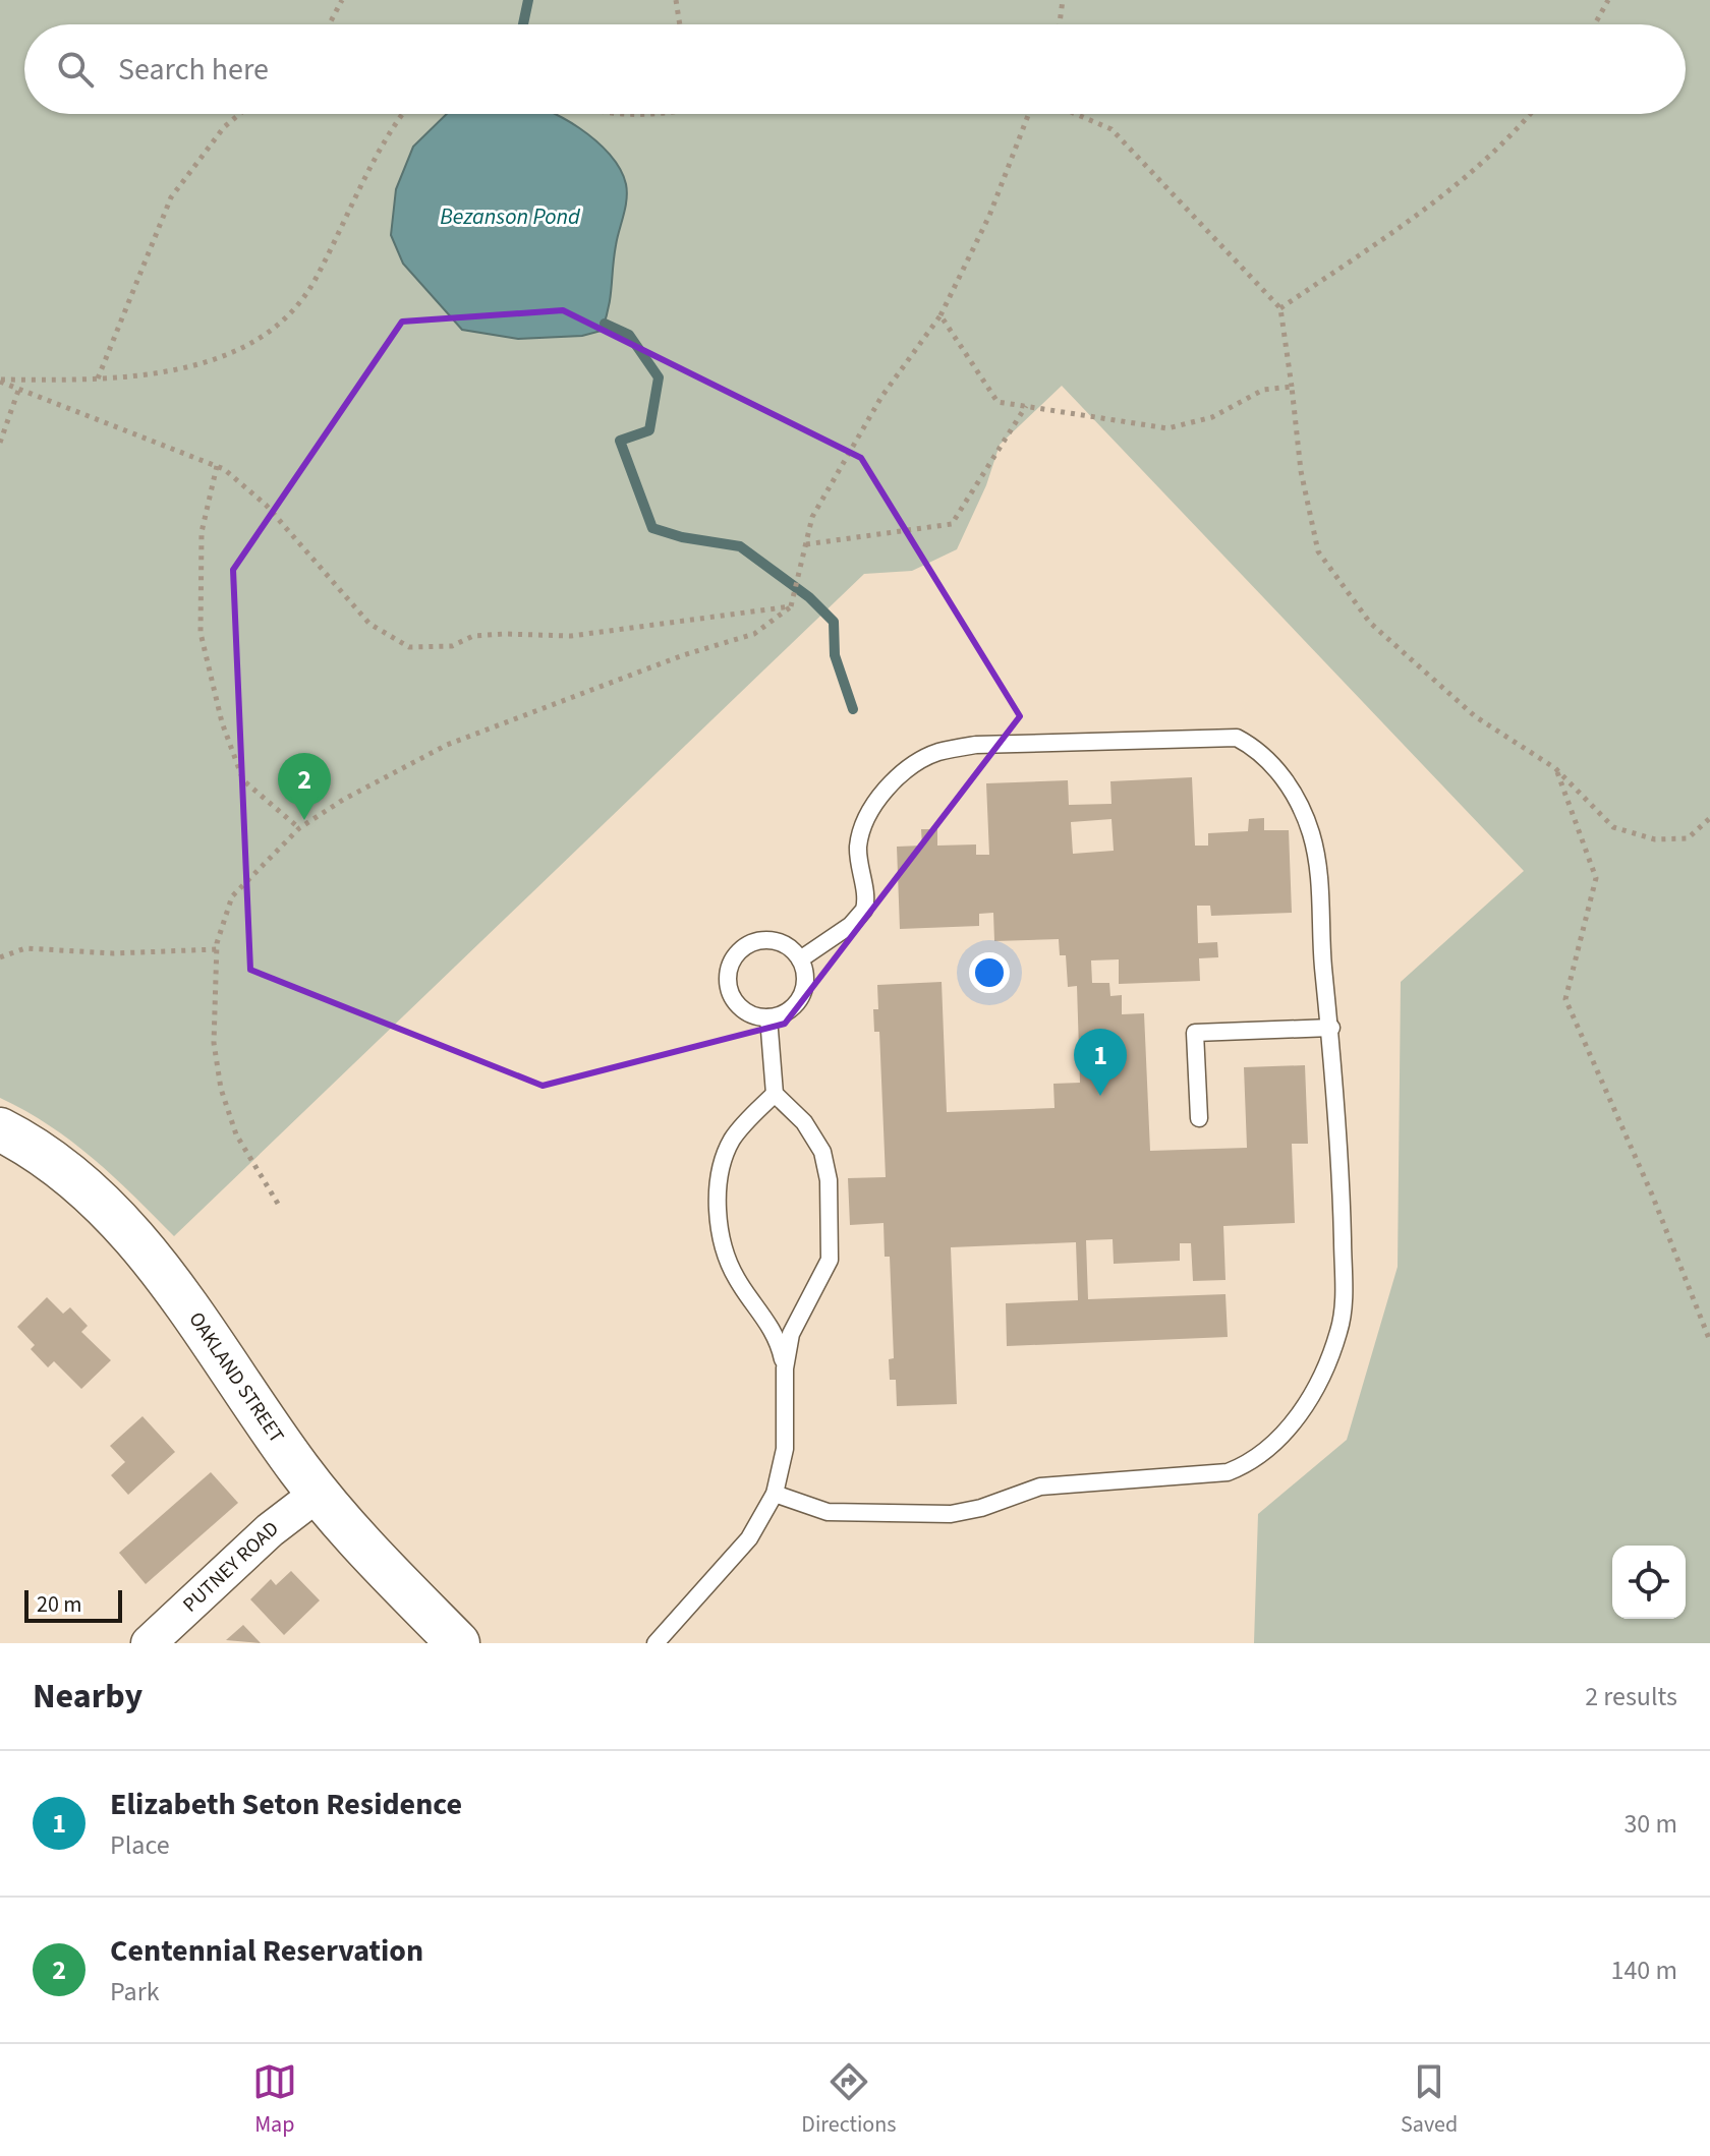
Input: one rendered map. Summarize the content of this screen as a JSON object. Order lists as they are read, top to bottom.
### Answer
{
  "streets": {
    "street": ["OAKLAND STREET", "PUTNEY ROAD"]
  },
  "crossings": [
    ["OAKLAND STREET", "PUTNEY ROAD"]
  ],
  "water": ["Bezanson Pond"],
  "scale_bar": "20 m",
  "page": {
    "search": "Search here",
    "pins": ["2", "1"],
    "scale": "20 m",
    "heading": ["Nearby", "2 results"],
    "list": [
      {
        "mark": "1",
        "name": "Elizabeth Seton Residence",
        "note": "Place",
        "value": "30 m"
      },
      {
        "mark": "2",
        "name": "Centennial Reservation",
        "note": "Park",
        "value": "140 m"
      }
    ],
    "nav": ["Map", "Directions", "Saved"]
  }
}
